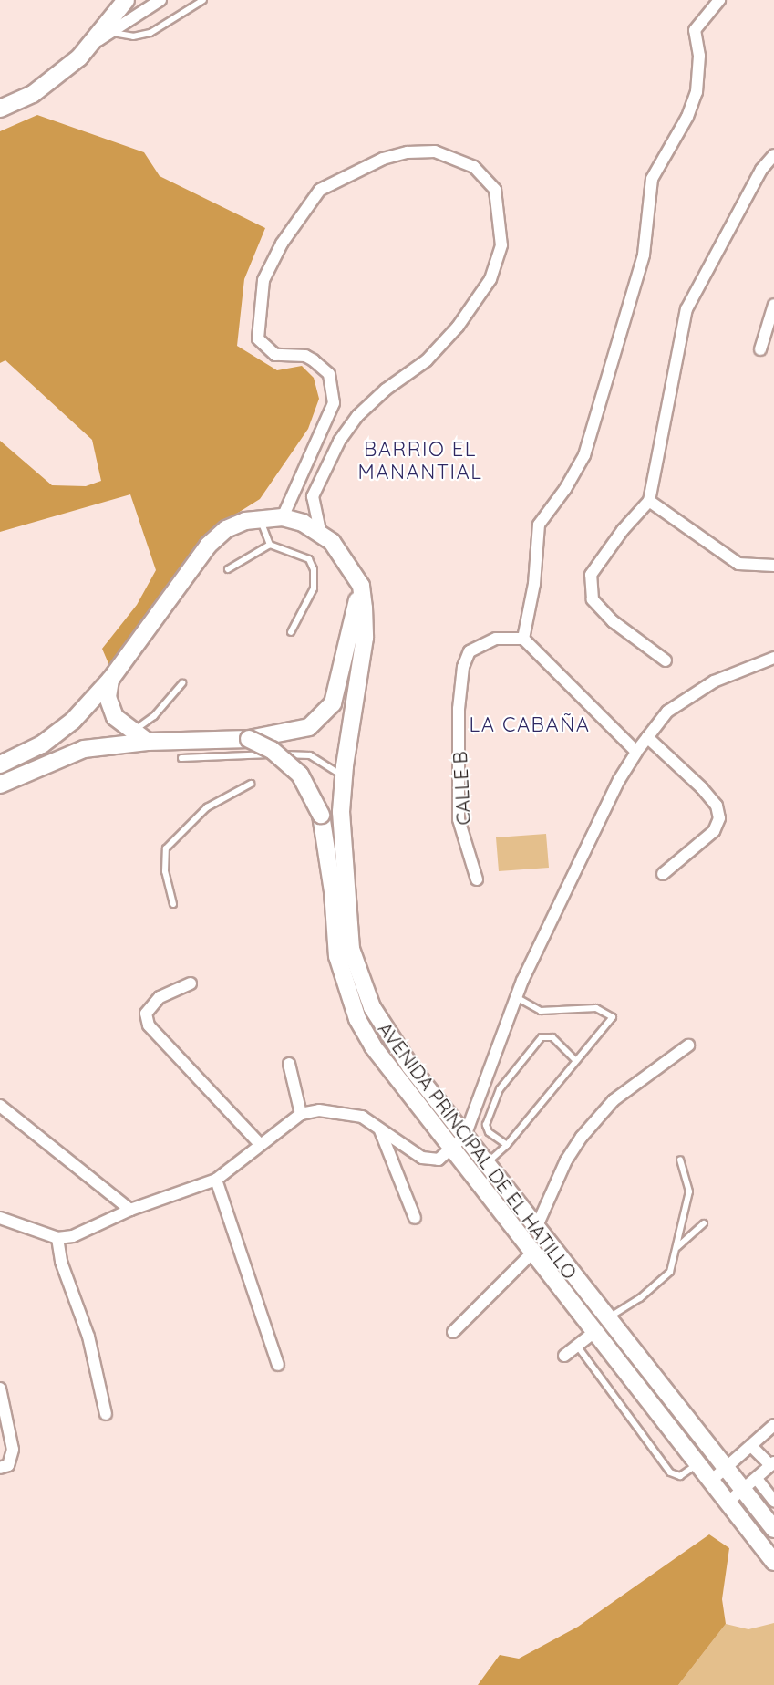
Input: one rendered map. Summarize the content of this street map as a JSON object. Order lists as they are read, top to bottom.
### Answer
{
  "streets": {
    "main road": ["AVENIDA PRINCIPAL DE EL HATILLO"],
    "street": ["CALLE B"]
  },
  "districts": ["BARRIO EL MANANTIAL", "LA CABAÑA"]
}
